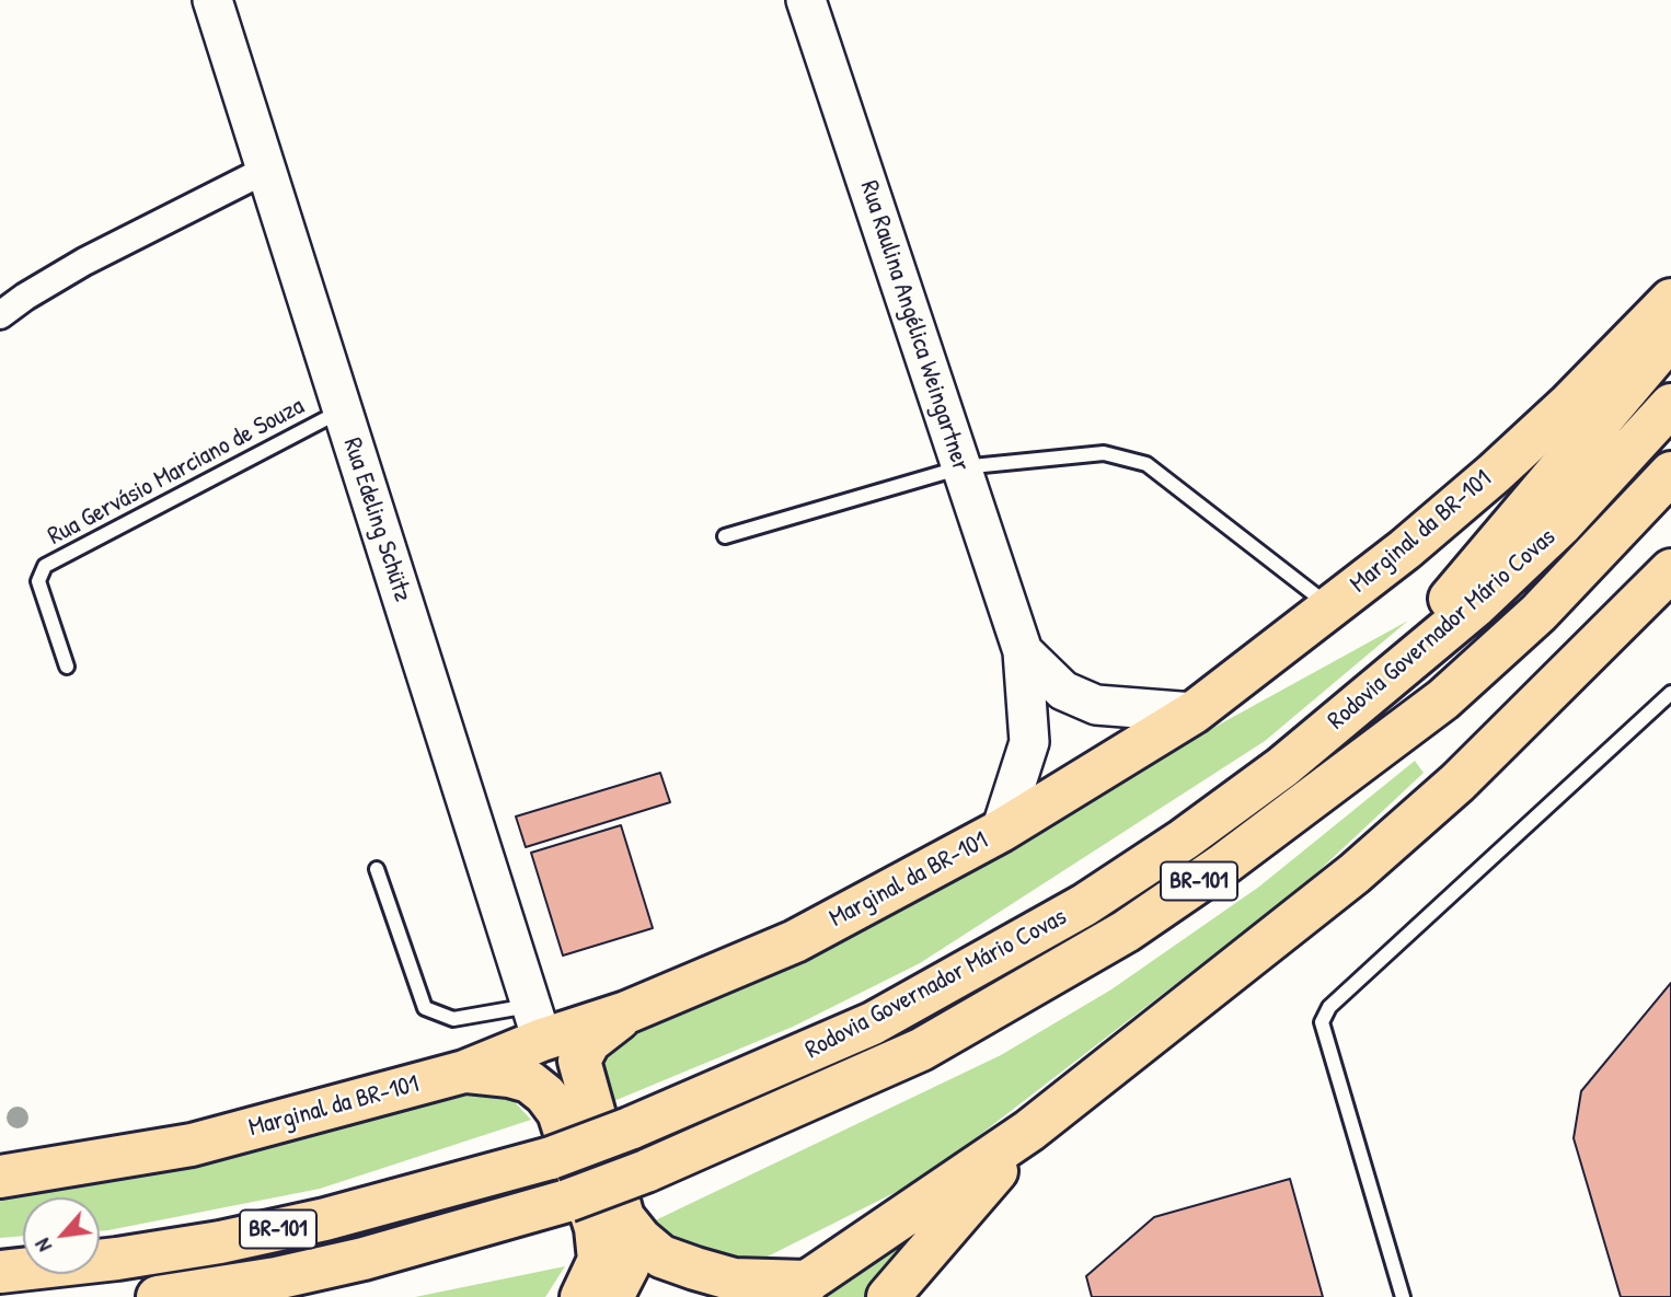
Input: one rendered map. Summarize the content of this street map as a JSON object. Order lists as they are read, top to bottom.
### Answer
{
  "streets": {
    "highway": ["Marginal da BR-101", "Rodovia Governador Mário Covas", "BR-101"],
    "main road": ["Rua Raulina Angélica Weingartner", "Rua Edeling Schütz"],
    "lane": ["Rua Gervásio Marciano de Souza"]
  },
  "crossings": [
    ["Rua Raulina Angélica Weingartner", "Marginal da BR-101"],
    ["Rua Gervásio Marciano de Souza", "Rua Edeling Schütz"],
    ["Rua Edeling Schütz", "Marginal da BR-101"]
  ],
  "north": "bottom left"
}
